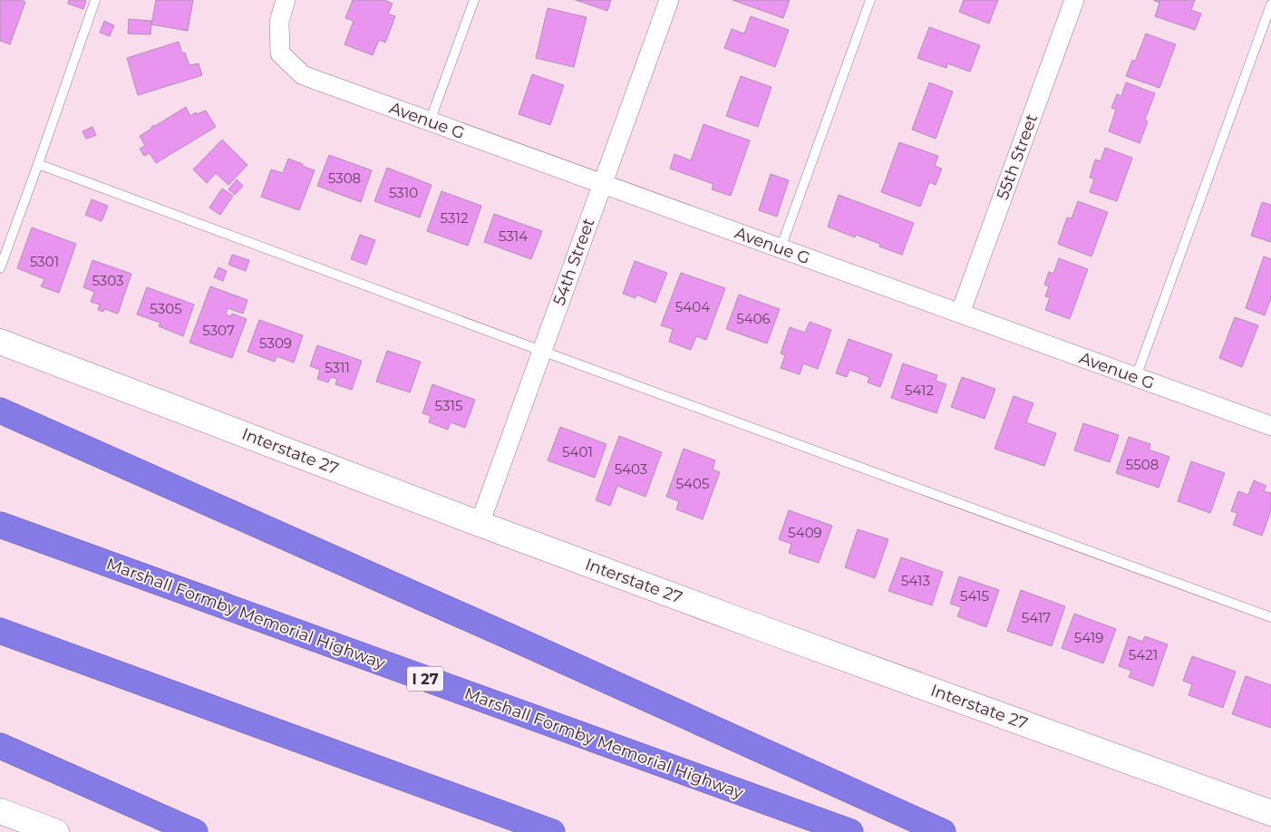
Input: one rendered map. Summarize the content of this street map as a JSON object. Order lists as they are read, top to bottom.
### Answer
{
  "streets": {
    "highway": ["Marshall Formby Memorial Highway", "I 27"],
    "main road": ["Interstate 27"],
    "street": ["Avenue G", "55th Street", "54th Street"]
  },
  "crossings": [
    ["Avenue G", "55th Street"],
    ["Avenue G", "54th Street"],
    ["54th Street", "Interstate 27"]
  ],
  "house_numbers": [
    "5308",
    "5310",
    "5312",
    "5314",
    "5301",
    "5303",
    "5404",
    "5305",
    "5406",
    "5307",
    "5309",
    "5311",
    "5412",
    "5315",
    "5401",
    "5508",
    "5403",
    "5405",
    "5409",
    "5413",
    "5415",
    "5417",
    "5419",
    "5421"
  ]
}
